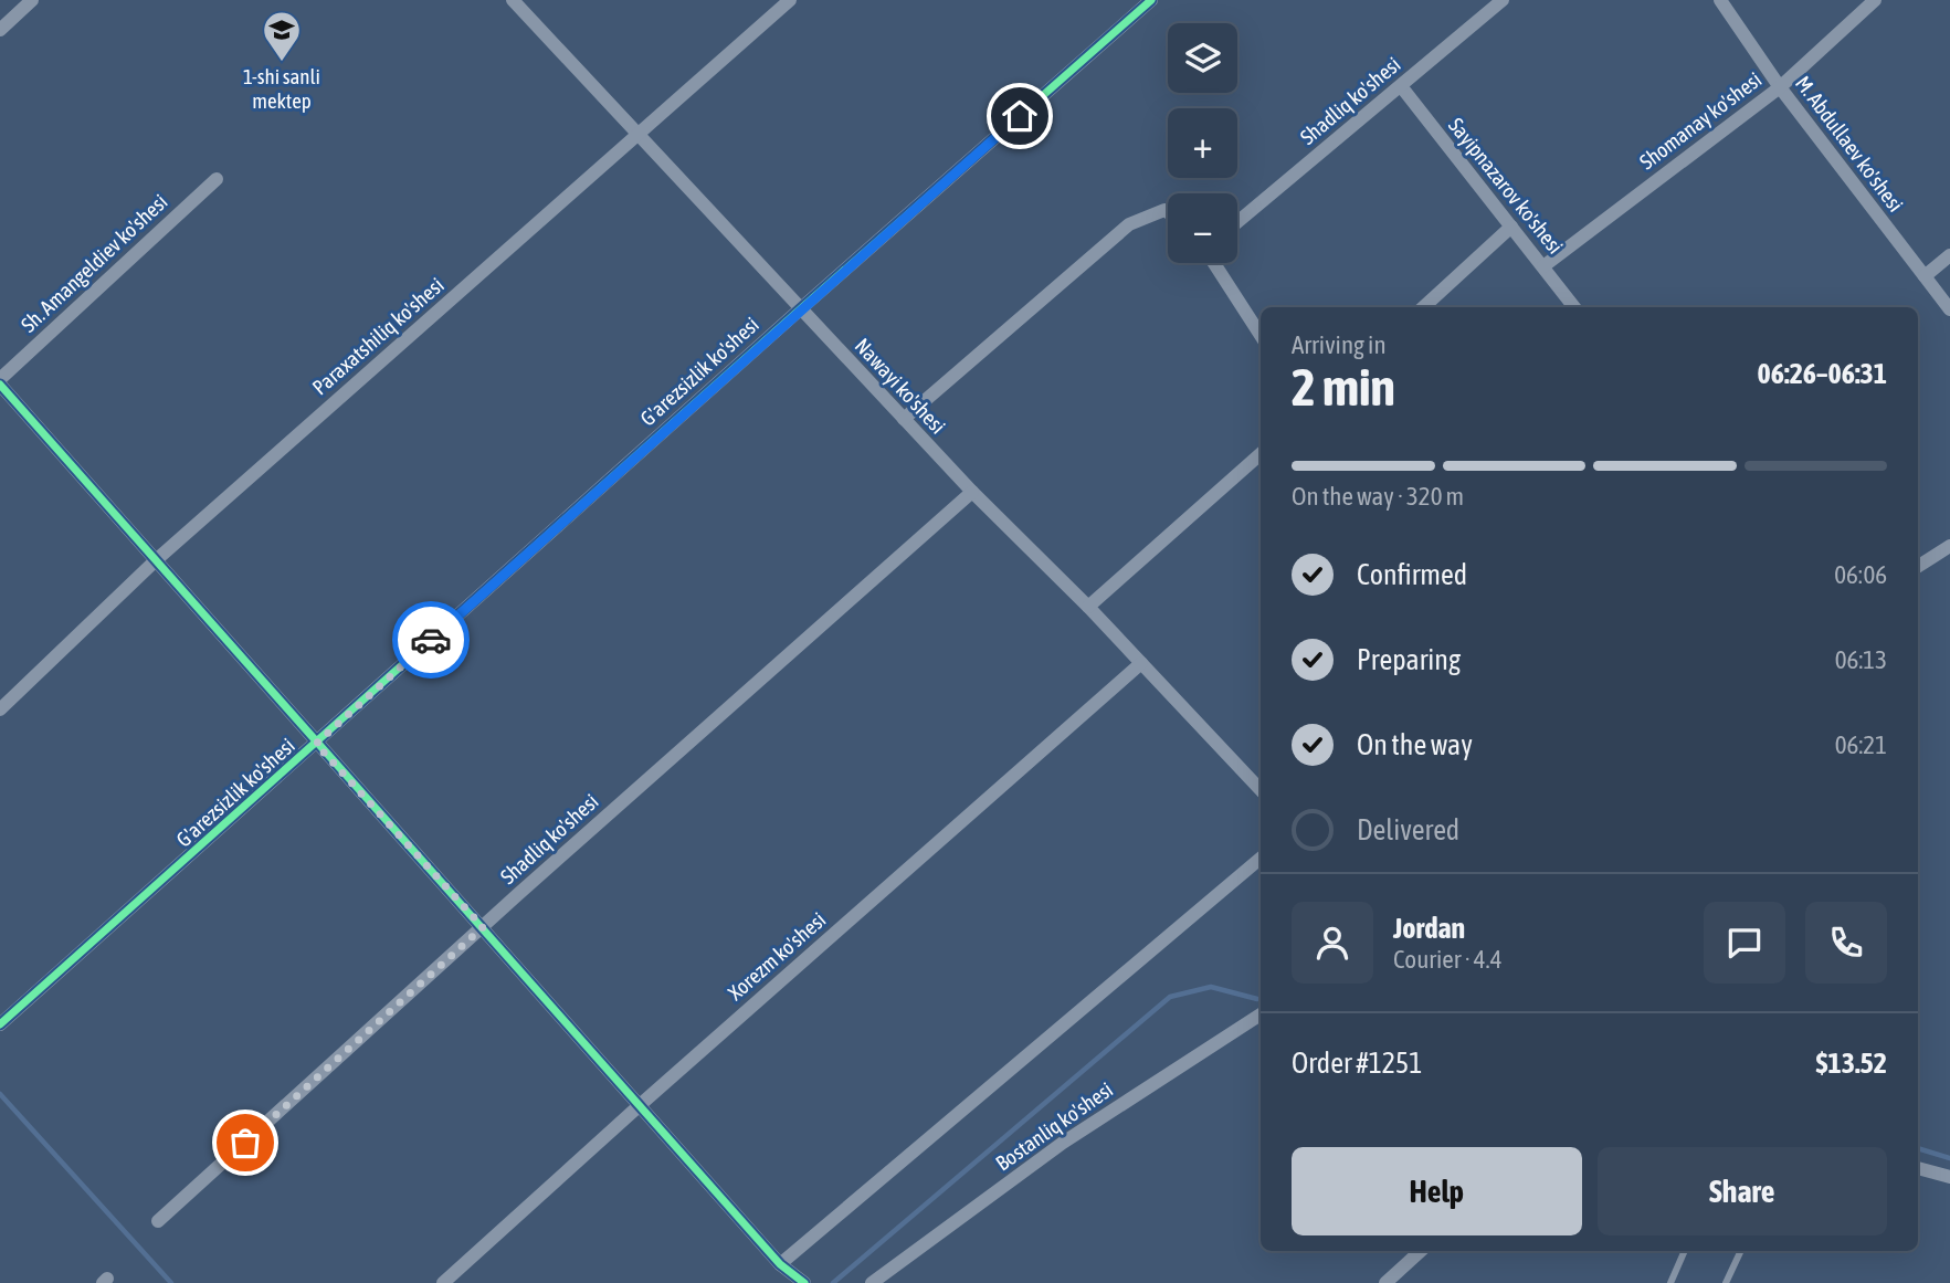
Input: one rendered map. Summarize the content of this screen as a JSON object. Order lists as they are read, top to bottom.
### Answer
{
  "streets": {
    "street": [
      "Shadliq ko'shesi",
      "Shomanay ko'shesi",
      "M. Abdullaev ko'shesi",
      "Sayipnazarov ko'shesi",
      "Sh. Amangeldiev ko'shesi",
      "Paraxatshiliq ko'shesi",
      "G'arezsizlik ko'shesi",
      "Nawayi ko'shesi",
      "Xorezm ko'shesi",
      "Bostanliq ko'shesi"
    ]
  },
  "crossings": [
    ["Shadliq ko'shesi", "Sayipnazarov ko'shesi"],
    ["Shadliq ko'shesi", "Nawayi ko'shesi"],
    ["Shomanay ko'shesi", "M. Abdullaev ko'shesi"],
    ["Shomanay ko'shesi", "Sayipnazarov ko'shesi"],
    ["Paraxatshiliq ko'shesi", "Nawayi ko'shesi"],
    ["G'arezsizlik ko'shesi", "Nawayi ko'shesi"],
    ["Nawayi ko'shesi", "Xorezm ko'shesi"]
  ],
  "places": {
    "school or university": ["1-shi sanli mektep"]
  },
  "page": {
    "map_buttons": ["+", "−"],
    "heading": ["2 min", "Arriving in", "06:26–06:31"],
    "panel": [
      "Jordan",
      "Courier · 4.4",
      "Order #1251",
      "$13.52"
    ],
    "bar": "On the way · 320 m",
    "list": [
      ["Confirmed", "06:06"],
      ["Preparing", "06:13"],
      ["On the way", "06:21"],
      "Delivered"
    ],
    "buttons": ["Help", "Share"]
  }
}
